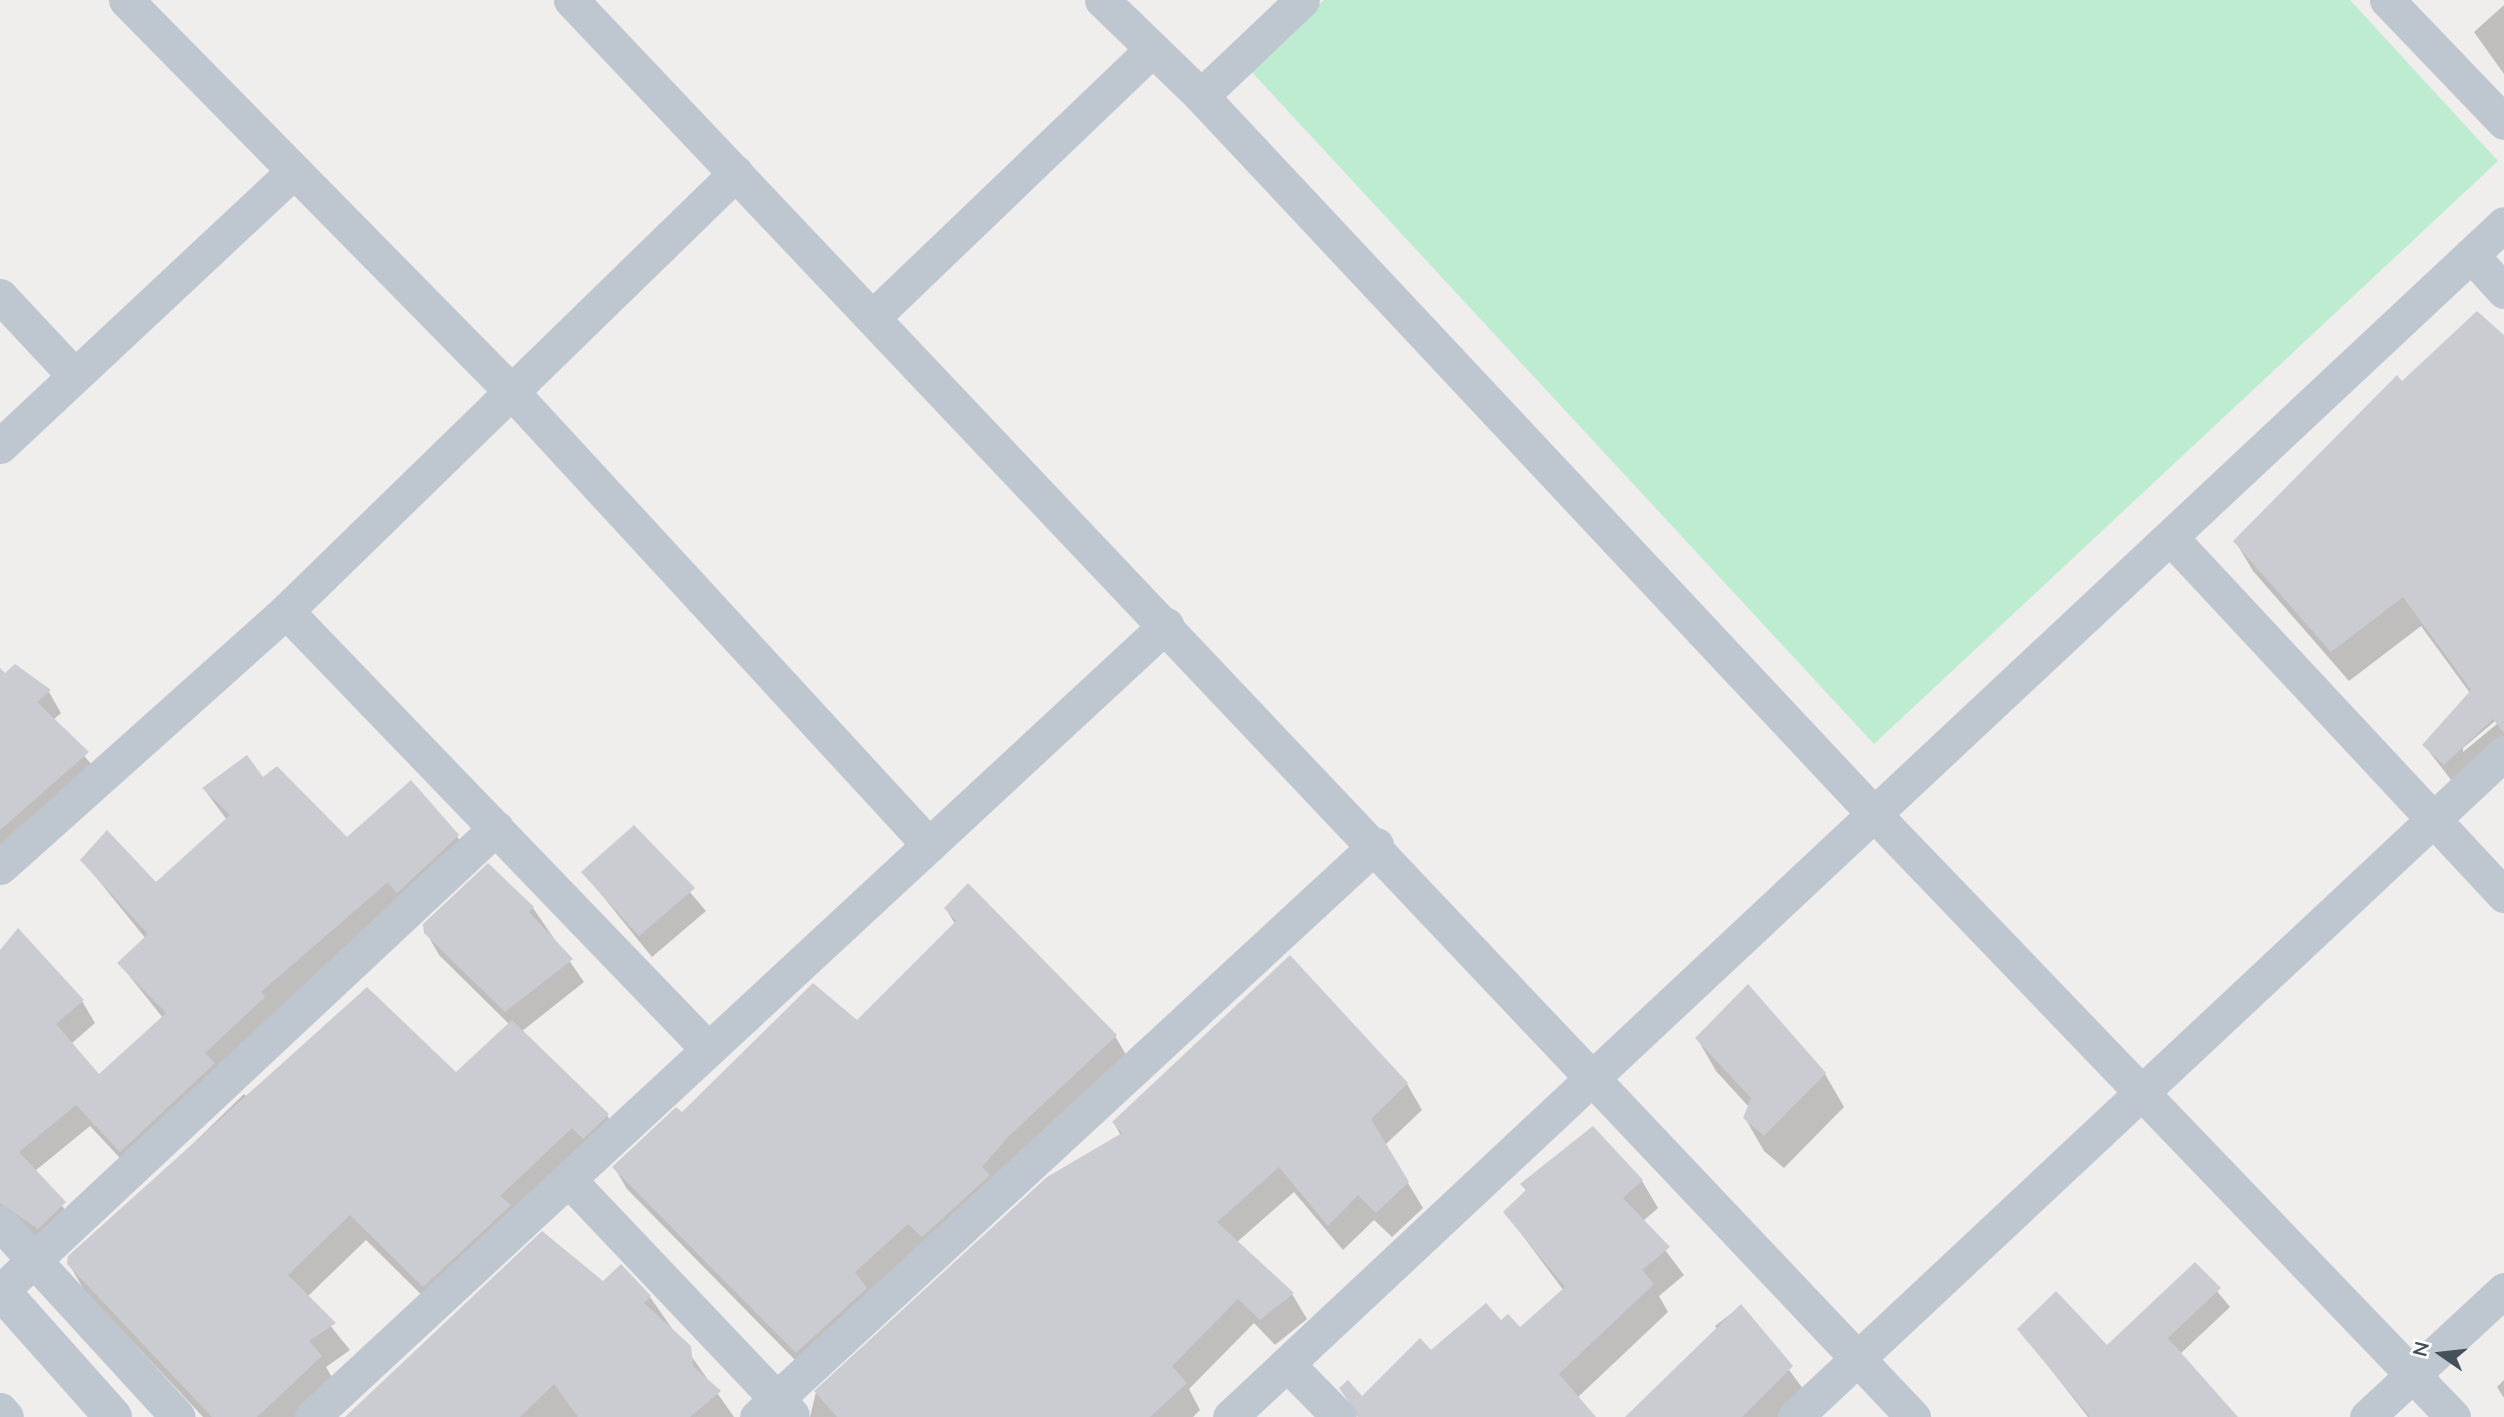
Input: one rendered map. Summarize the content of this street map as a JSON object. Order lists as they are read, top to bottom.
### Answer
{
  "north": "left"
}
